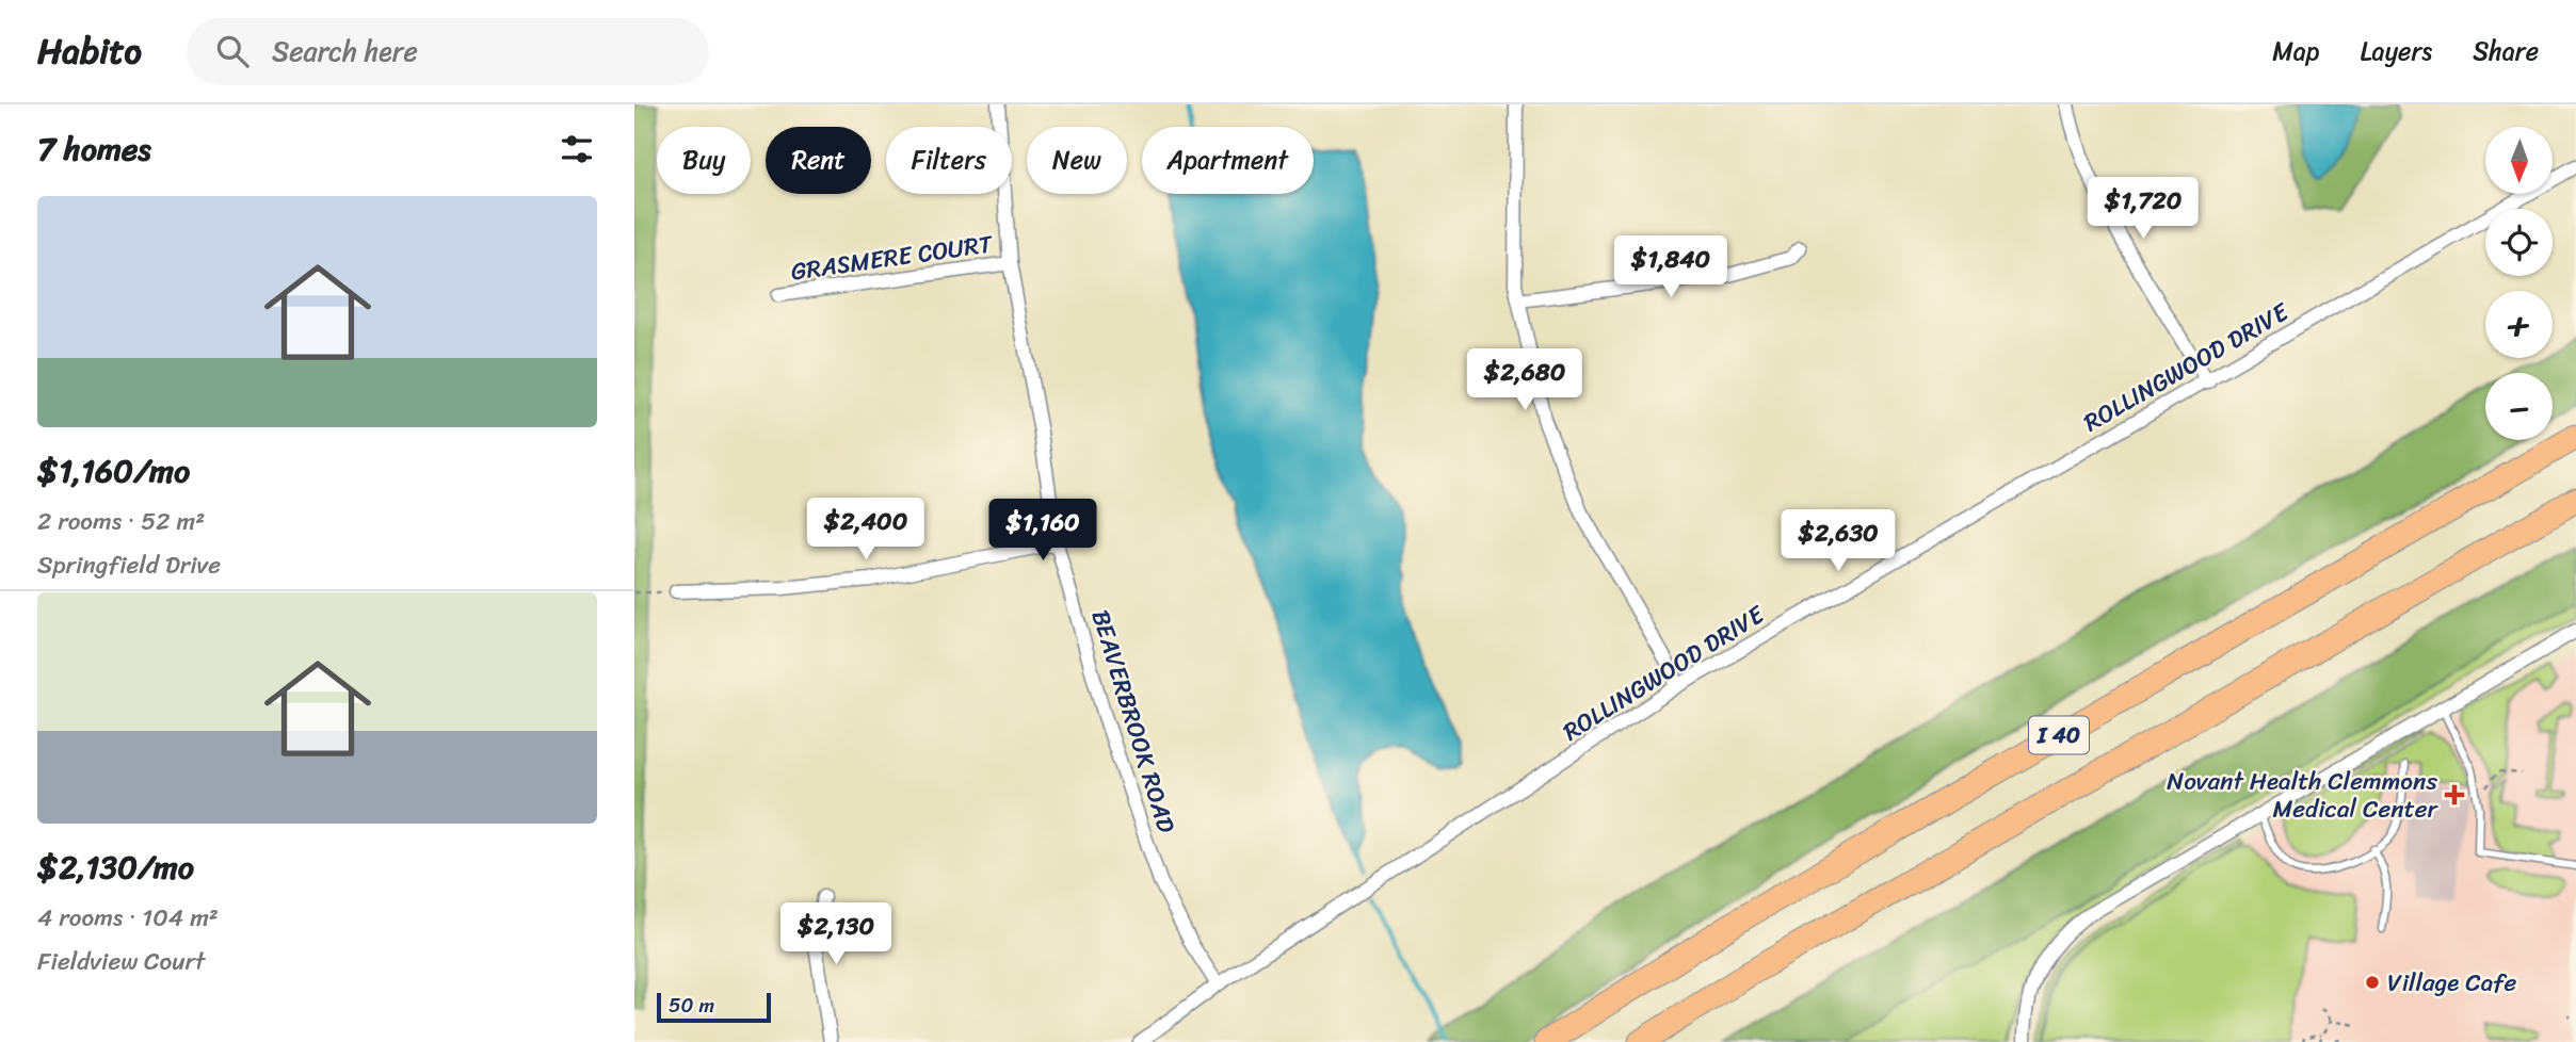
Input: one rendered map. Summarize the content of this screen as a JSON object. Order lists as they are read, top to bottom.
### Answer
{
  "streets": {
    "highway": ["I 40"],
    "street": ["GRASMERE COURT", "ROLLINGWOOD DRIVE", "BEAVERBROOK ROAD"]
  },
  "crossings": [
    ["GRASMERE COURT", "BEAVERBROOK ROAD"],
    ["ROLLINGWOOD DRIVE", "BEAVERBROOK ROAD"]
  ],
  "places": {
    "health": ["Novant Health Clemmons Medical Center"],
    "other": ["Village Cafe"]
  },
  "scale_bar": "50 m",
  "north": "bottom",
  "page": {
    "header": "Habito",
    "search": "Search here",
    "nav": ["Map", "Layers", "Share"],
    "heading": "7 homes",
    "map_buttons": ["+", "−"],
    "chip": [
      "Buy",
      "Rent",
      "Filters",
      "New",
      "Apartment"
    ],
    "price": [
      "$1,720",
      "$1,840",
      "$2,680",
      "$2,400",
      "$1,160",
      "$2,630",
      "$2,130"
    ],
    "list": [
      {
        "name": "$1,160/mo",
        "note": "2 rooms · 52 m² · Springfield Drive"
      },
      {
        "name": "$2,130/mo",
        "note": "4 rooms · 104 m² · Fieldview Court"
      }
    ],
    "scale": "50 m"
  }
}
